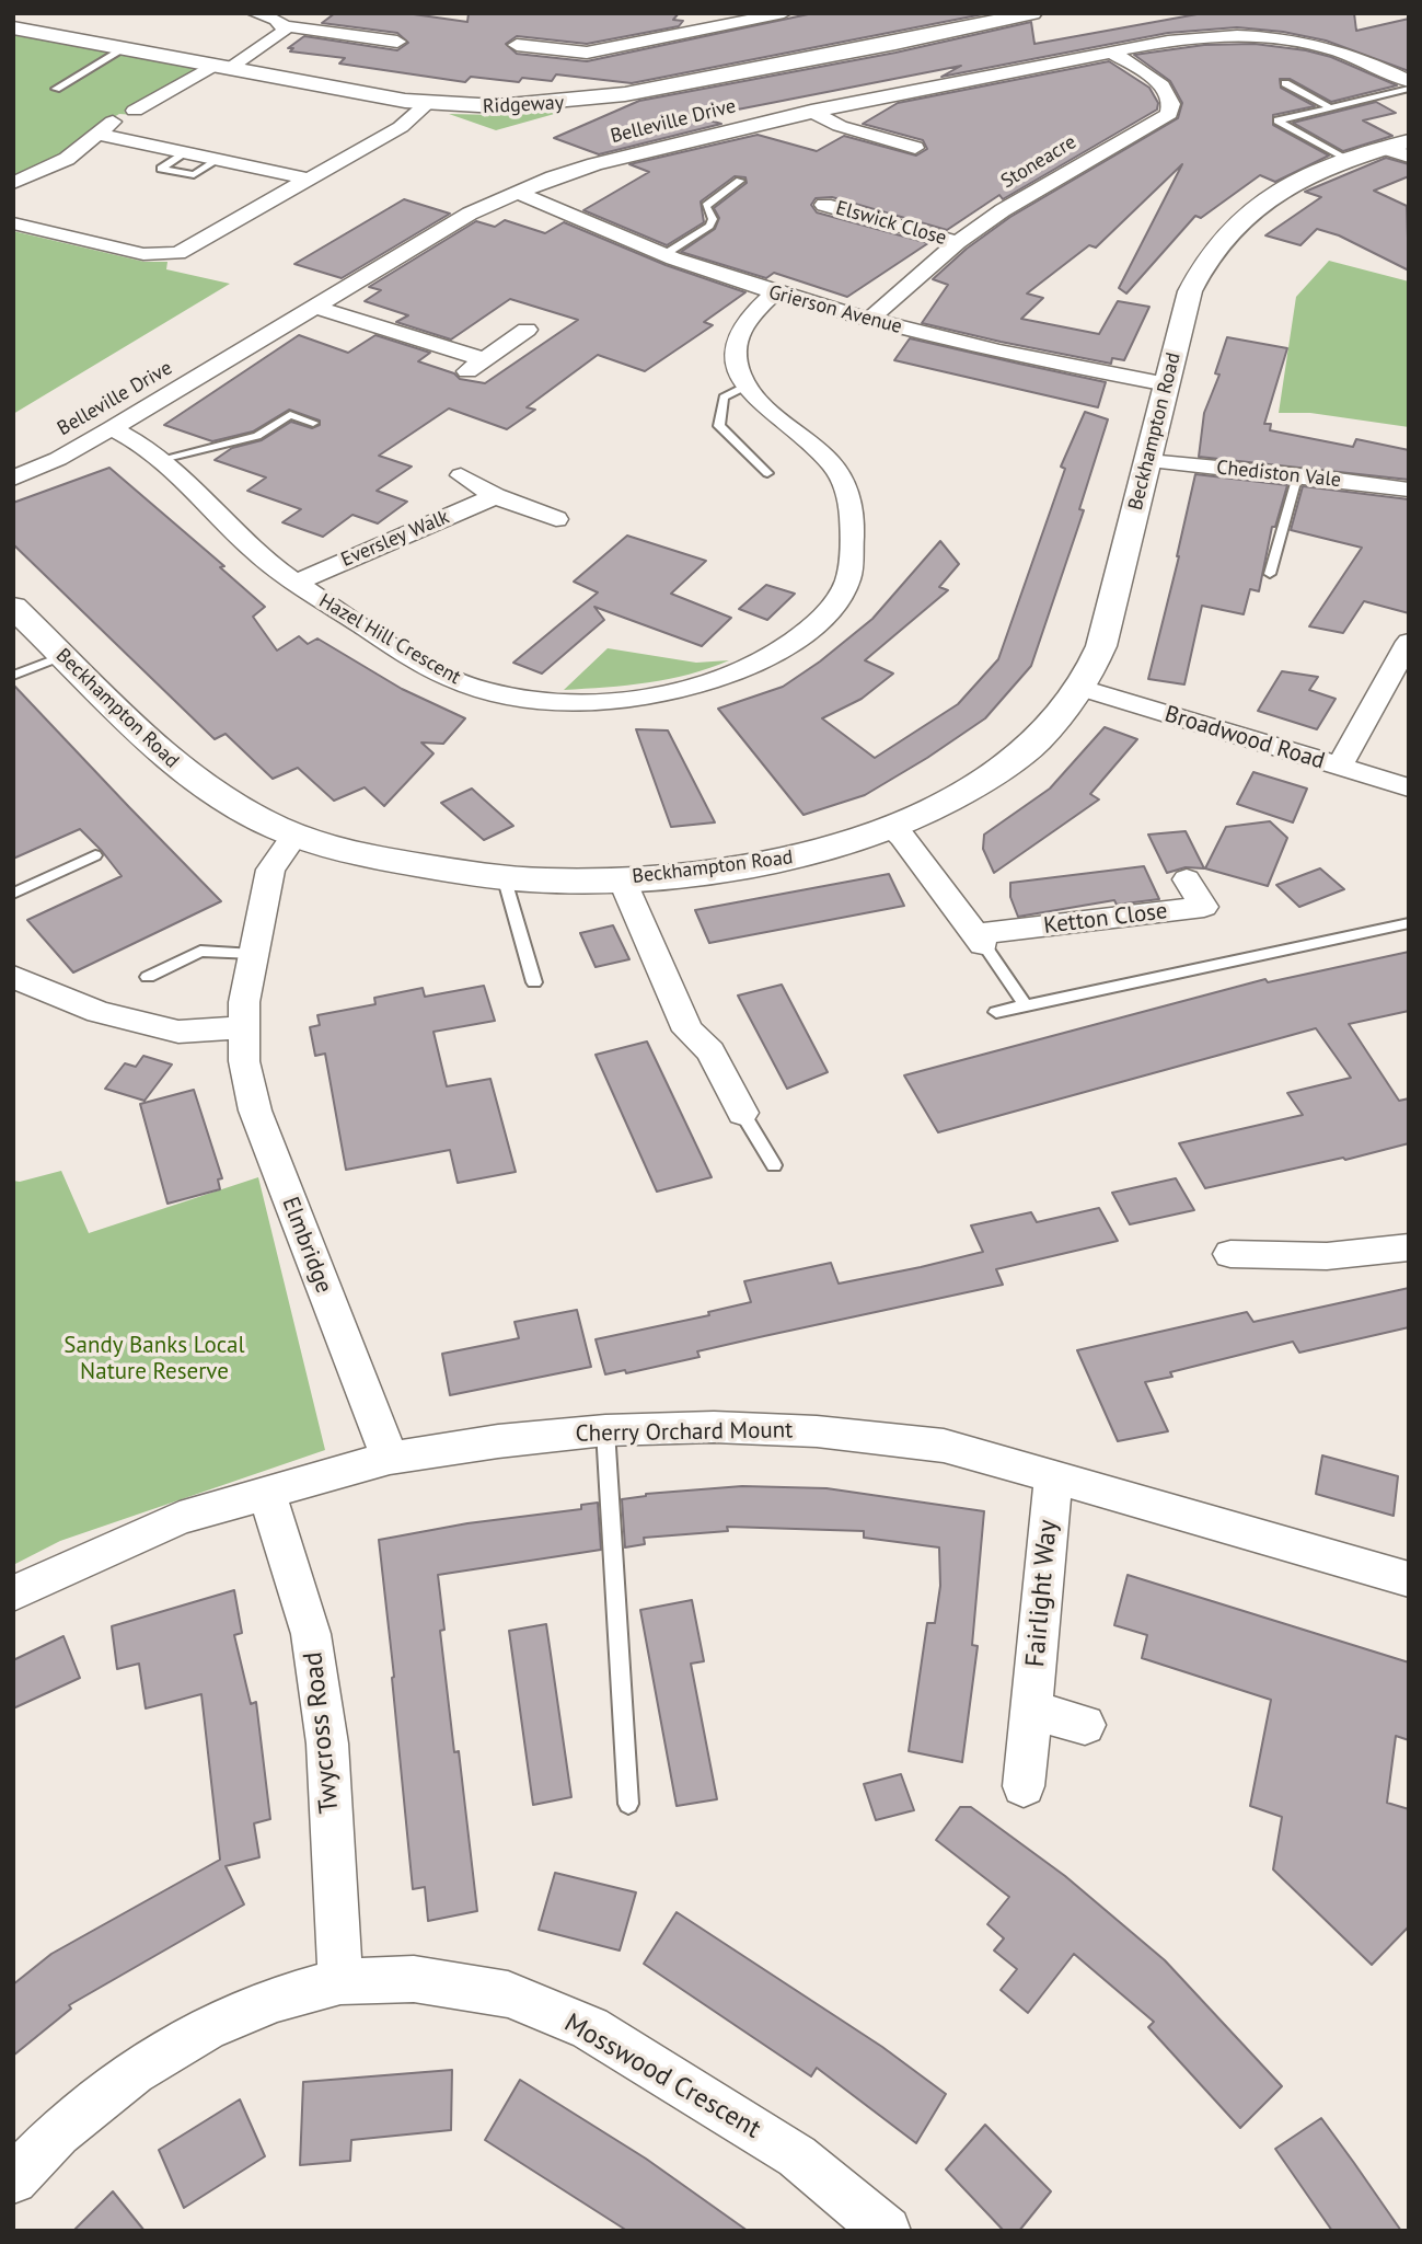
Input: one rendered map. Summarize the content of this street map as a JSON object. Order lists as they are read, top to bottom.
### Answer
{
  "streets": {
    "street": [
      "Ridgeway",
      "Belleville Drive",
      "Stoneacre",
      "Elswick Close",
      "Grierson Avenue",
      "Beckhampton Road",
      "Chediston Vale",
      "Eversley Walk",
      "Hazel Hill Crescent",
      "Broadwood Road",
      "Ketton Close",
      "Elmbridge",
      "Cherry Orchard Mount",
      "Fairlight Way",
      "Twycross Road",
      "Mosswood Crescent"
    ]
  },
  "crossings": [
    ["Belleville Drive", "Stoneacre"],
    ["Belleville Drive", "Grierson Avenue"],
    ["Belleville Drive", "Hazel Hill Crescent"],
    ["Stoneacre", "Elswick Close"],
    ["Stoneacre", "Grierson Avenue"],
    ["Grierson Avenue", "Beckhampton Road"],
    ["Beckhampton Road", "Chediston Vale"],
    ["Beckhampton Road", "Broadwood Road"],
    ["Beckhampton Road", "Elmbridge"],
    ["Eversley Walk", "Hazel Hill Crescent"],
    ["Elmbridge", "Cherry Orchard Mount"],
    ["Cherry Orchard Mount", "Fairlight Way"],
    ["Cherry Orchard Mount", "Twycross Road"],
    ["Twycross Road", "Mosswood Crescent"]
  ],
  "parks": ["Sandy Banks Local Nature Reserve"]
}
